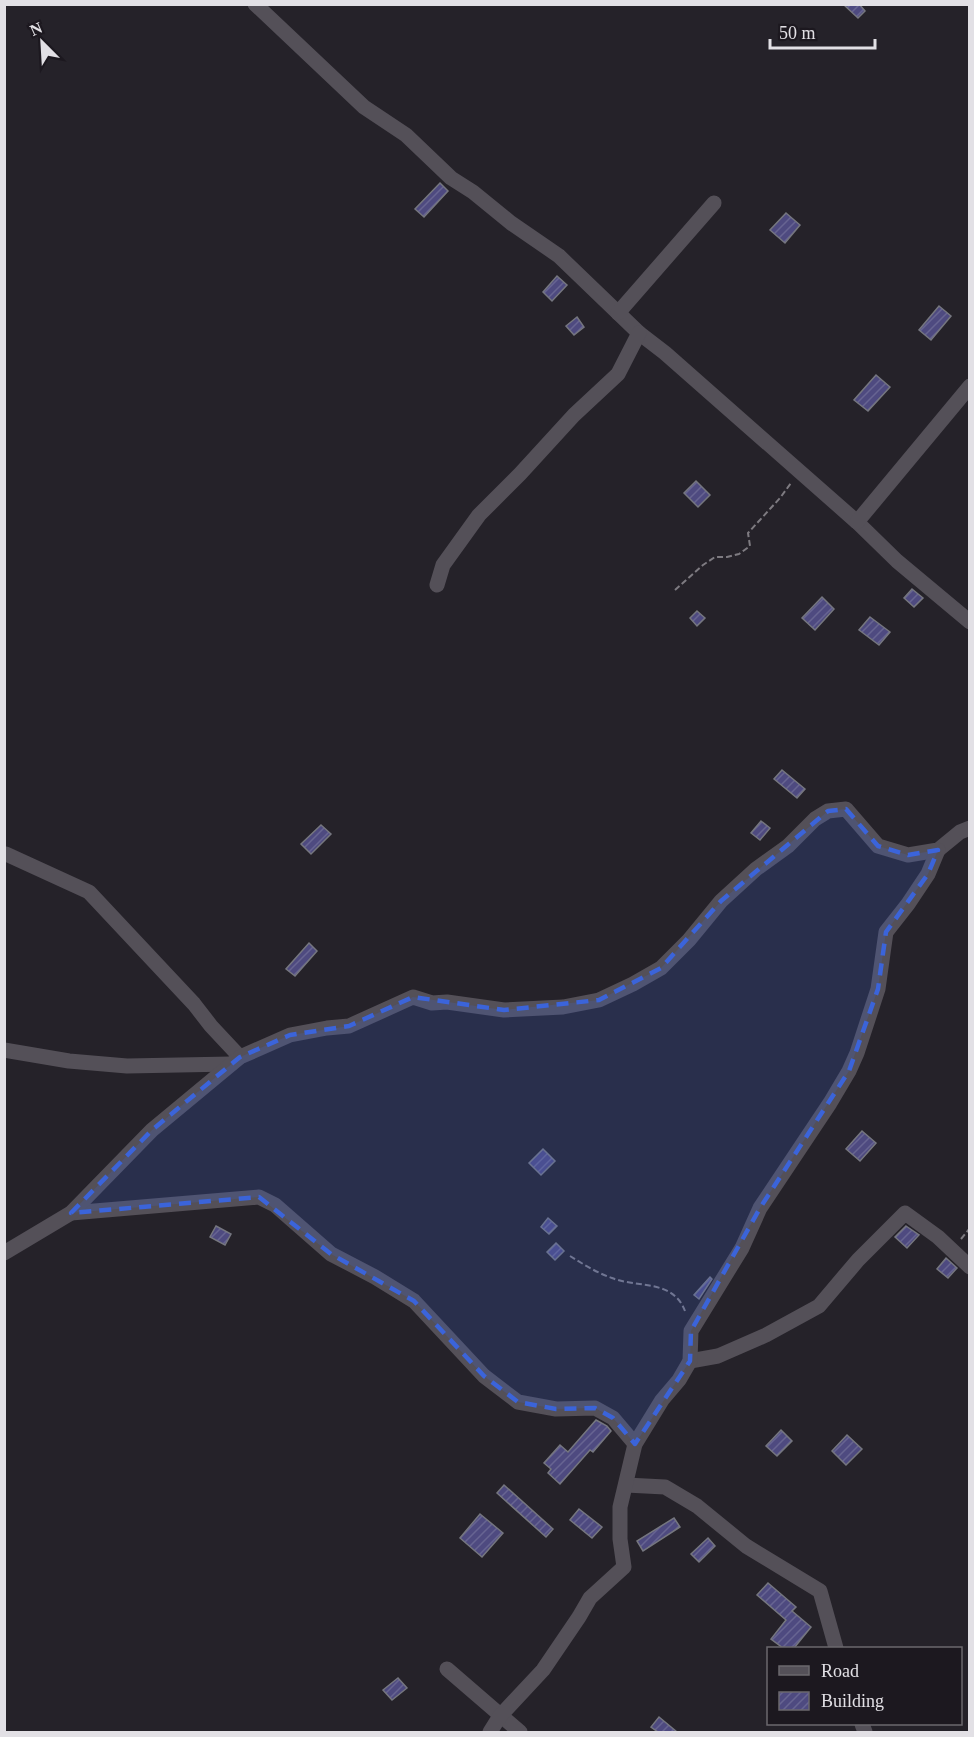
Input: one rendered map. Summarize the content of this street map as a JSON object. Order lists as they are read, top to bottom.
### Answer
{
  "legend": ["Road", "Building"],
  "scale_bar": "50 m",
  "north": "top left"
}
